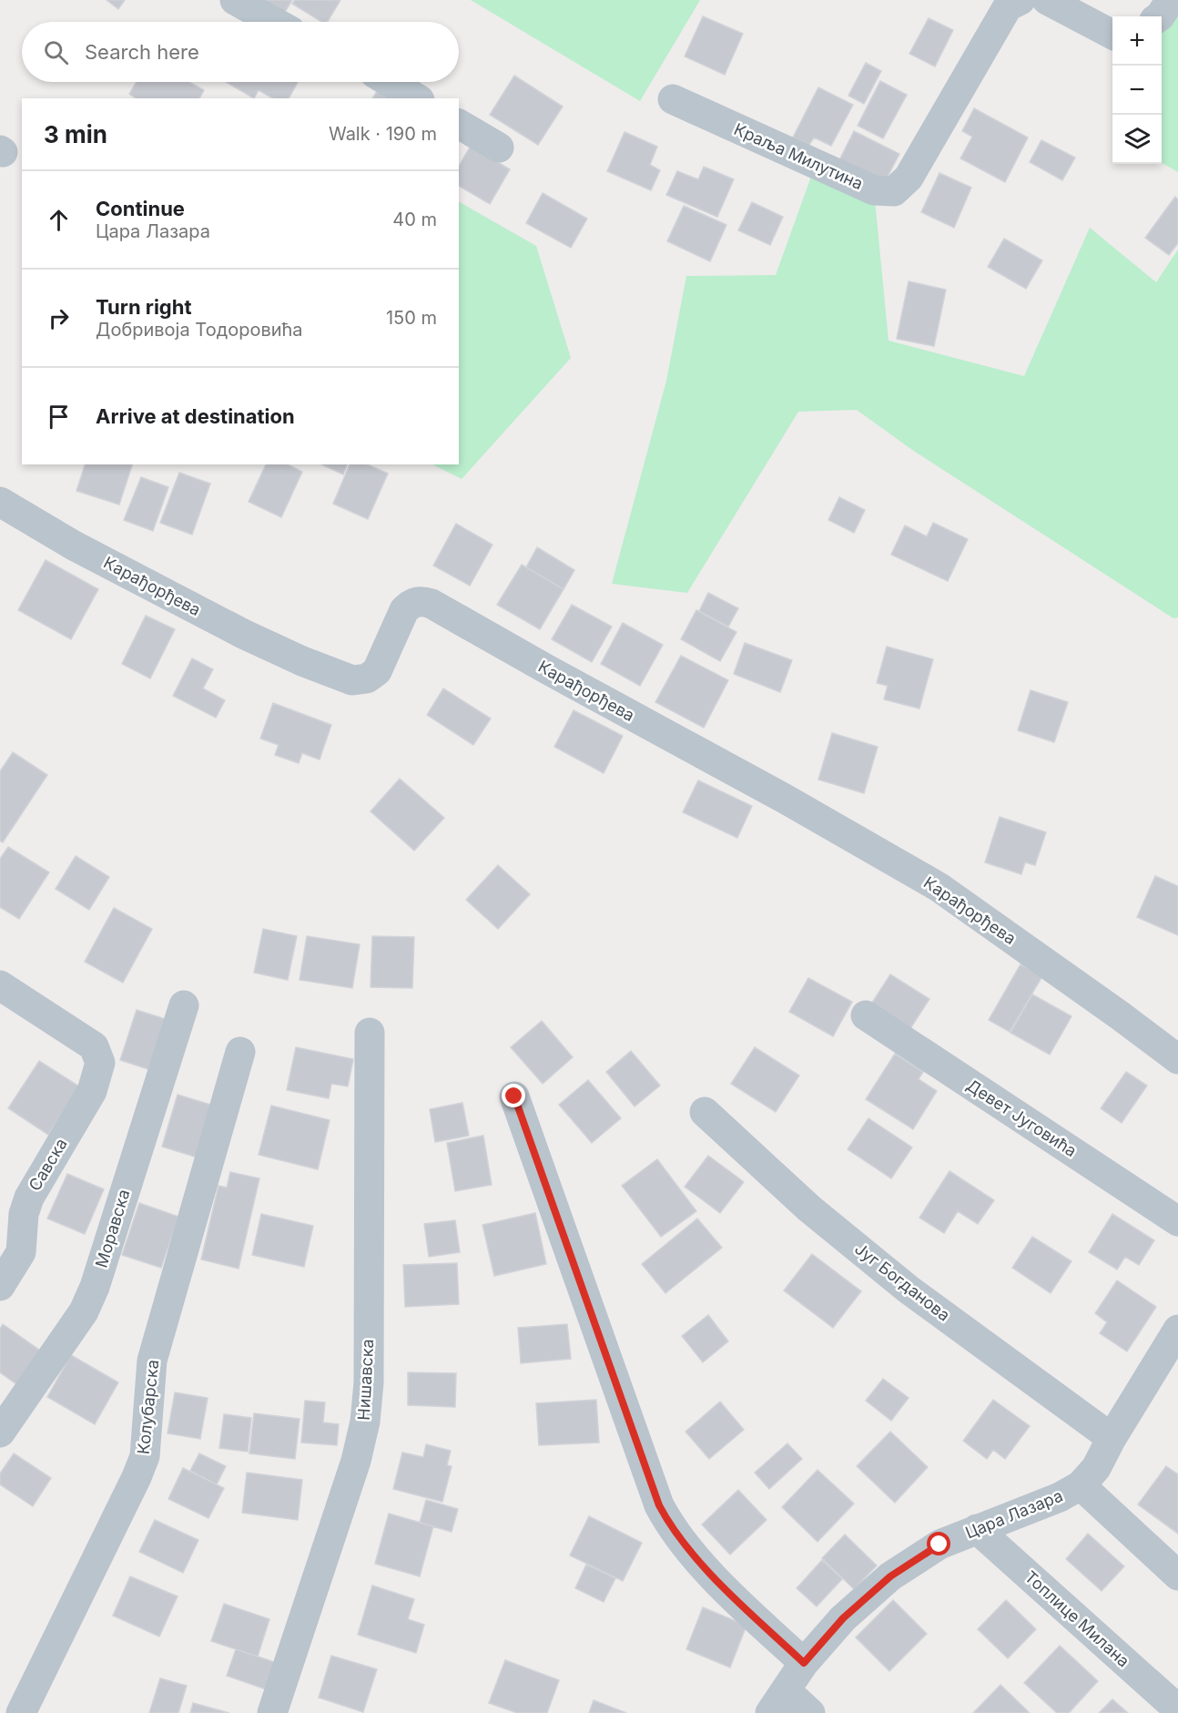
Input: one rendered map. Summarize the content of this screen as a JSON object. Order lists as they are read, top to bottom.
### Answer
{
  "streets": {
    "street": [
      "Краља Милутина",
      "Карађорђева",
      "Девет Југовића",
      "Савска",
      "Моравска",
      "Југ Богданова",
      "Нишавска",
      "Колубарска",
      "Цара Лазара",
      "Топлице Милана"
    ]
  },
  "crossings": [
    ["Југ Богданова", "Цара Лазара"],
    ["Цара Лазара", "Топлице Милана"]
  ],
  "page": {
    "map_buttons": ["+", "−"],
    "search": "Search here",
    "heading": ["3 min", "Walk · 190 m"],
    "list": [
      ["Continue", "Цара Лазара", "40 m"],
      ["Turn right", "Добривоја Тодоровића", "150 m"],
      "Arrive at destination"
    ]
  }
}
